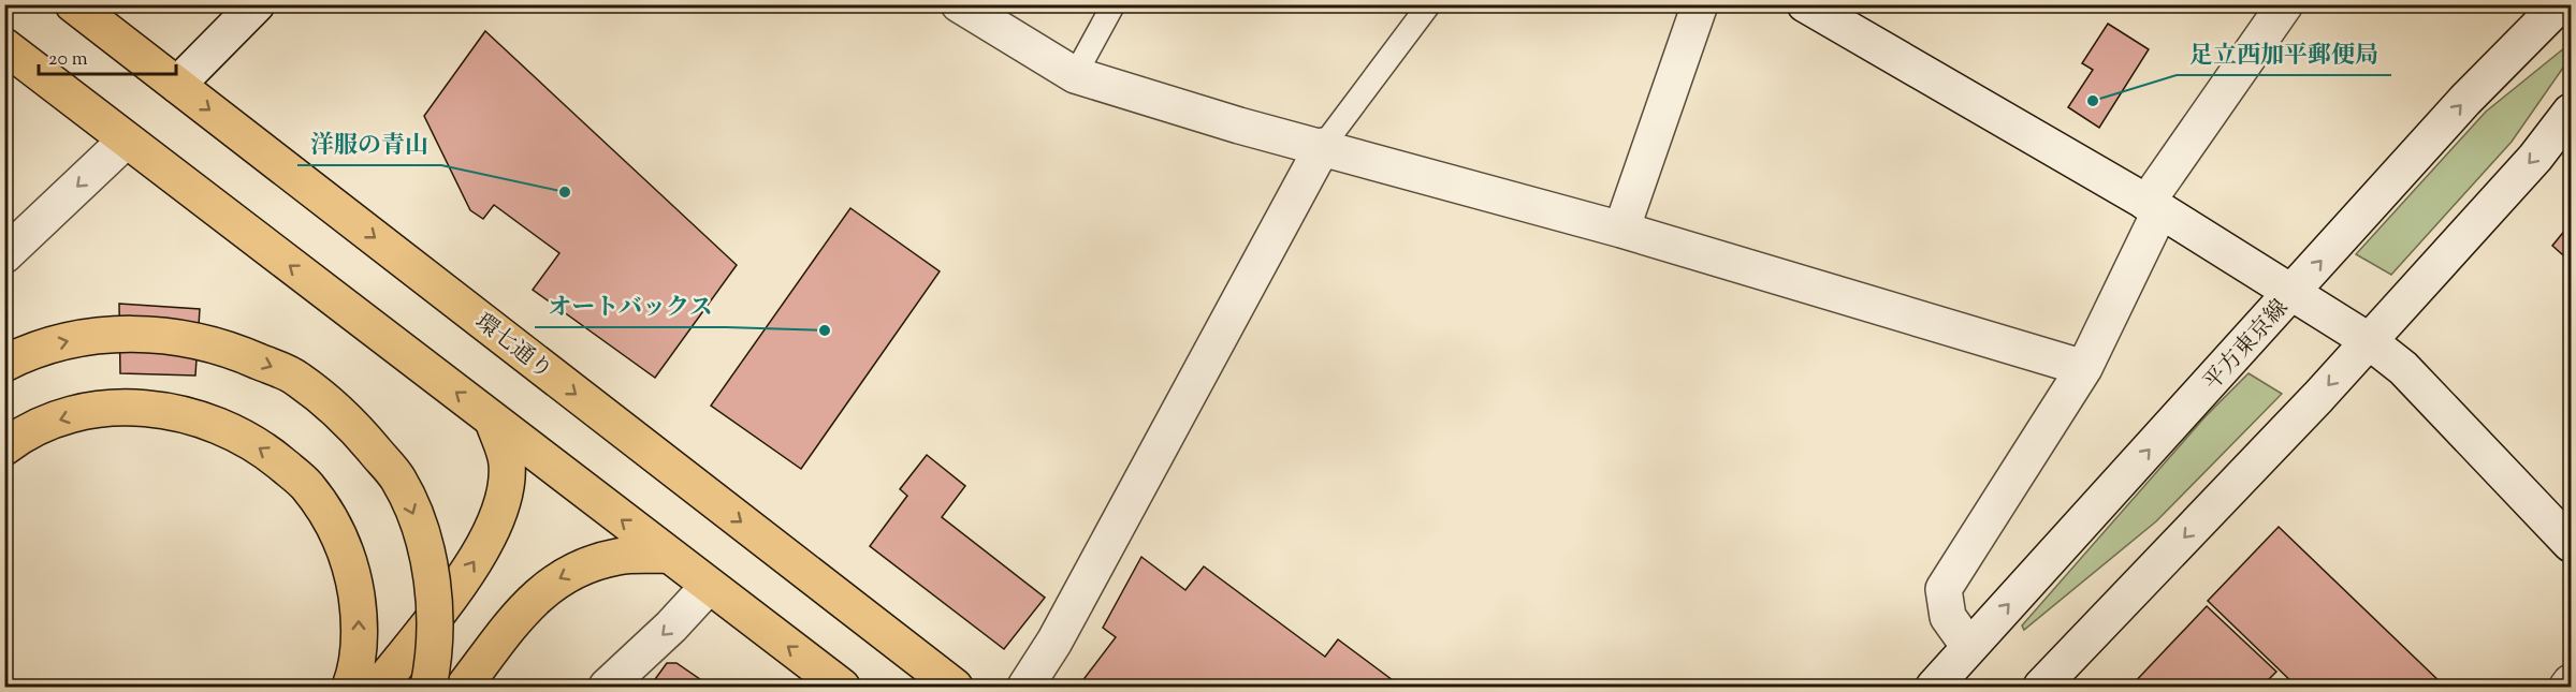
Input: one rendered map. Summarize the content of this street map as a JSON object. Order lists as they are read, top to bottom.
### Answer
{
  "streets": {
    "main road": ["環七通り"],
    "street": ["平方東京線"]
  },
  "places": ["足立西加平郵便局", "洋服の青山", "オートバックス"],
  "scale_bar": "20 m"
}
